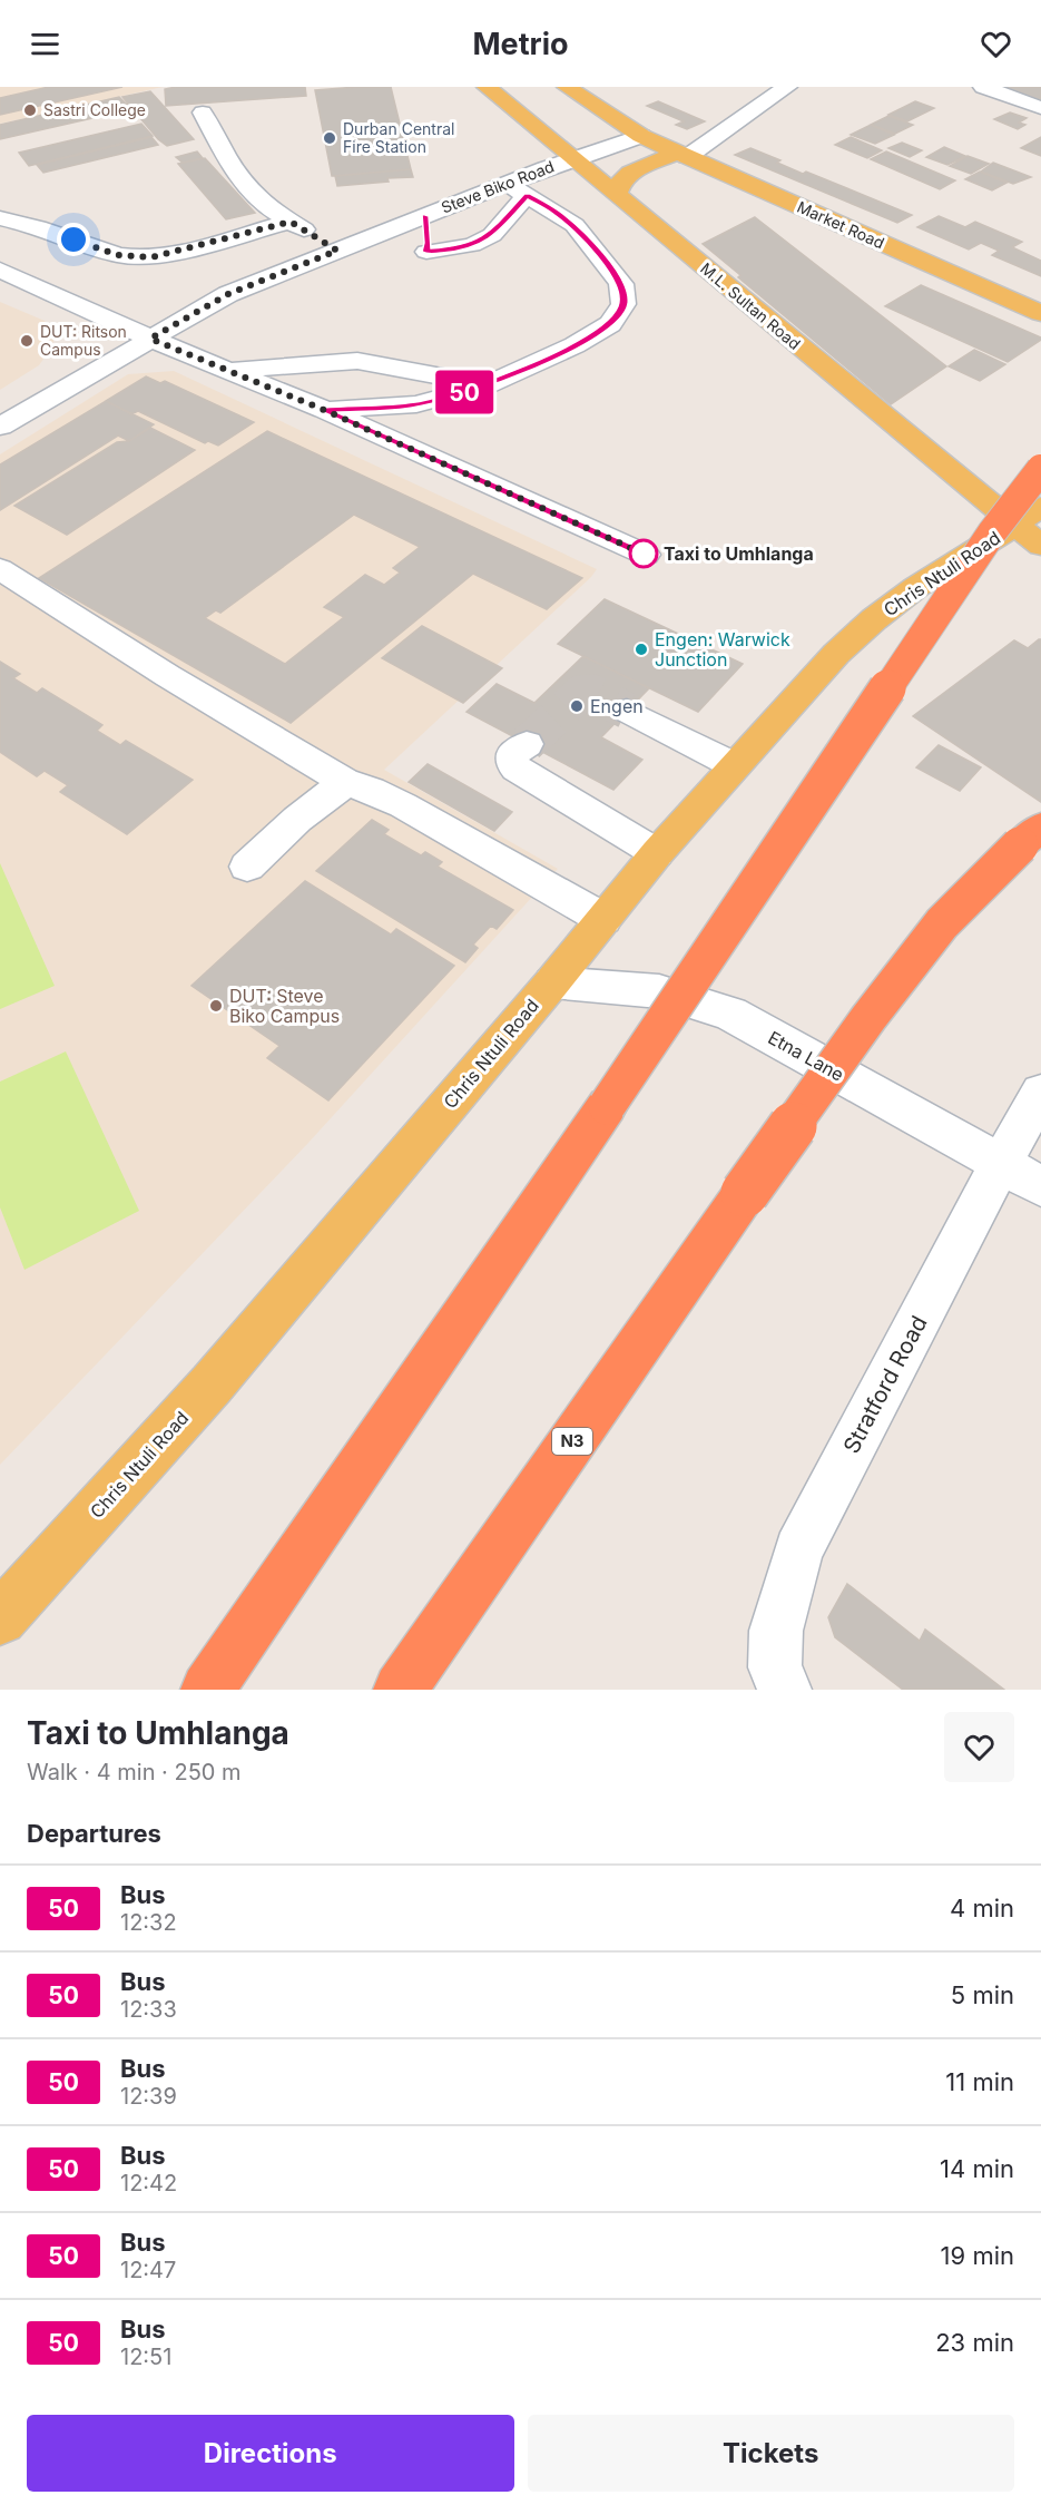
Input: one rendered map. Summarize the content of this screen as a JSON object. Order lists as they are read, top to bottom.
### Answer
{
  "streets": {
    "highway": ["N3"],
    "main road": ["Market Road", "M.L. Sultan Road", "Chris Ntuli Road"],
    "street": ["Steve Biko Road", "Etna Lane", "Stratford Road"]
  },
  "crossings": [
    ["Steve Biko Road", "Market Road"],
    ["Steve Biko Road", "M.L. Sultan Road"],
    ["M.L. Sultan Road", "Chris Ntuli Road"],
    ["Chris Ntuli Road", "Etna Lane"],
    ["Etna Lane", "Stratford Road"]
  ],
  "places": [
    "Sastri College",
    "Durban Central Fire Station",
    "DUT: Ritson Campus",
    "Taxi to Umhlanga",
    "Engen: Warwick Junction",
    "Engen",
    "DUT: Steve Biko Campus"
  ],
  "lines": ["bus line 50"],
  "page": {
    "header": "Metrio",
    "on_map": "50",
    "heading": [
      ["Taxi to Umhlanga", "Walk · 4 min · 250 m"],
      "Departures"
    ],
    "list": [
      {
        "mark": "50",
        "name": "Bus",
        "note": "12:32",
        "value": "4 min"
      },
      {
        "mark": "50",
        "name": "Bus",
        "note": "12:33",
        "value": "5 min"
      },
      {
        "mark": "50",
        "name": "Bus",
        "note": "12:39",
        "value": "11 min"
      },
      {
        "mark": "50",
        "name": "Bus",
        "note": "12:42",
        "value": "14 min"
      },
      {
        "mark": "50",
        "name": "Bus",
        "note": "12:47",
        "value": "19 min"
      },
      {
        "mark": "50",
        "name": "Bus",
        "note": "12:51",
        "value": "23 min"
      }
    ],
    "buttons": ["Directions", "Tickets"]
  }
}
